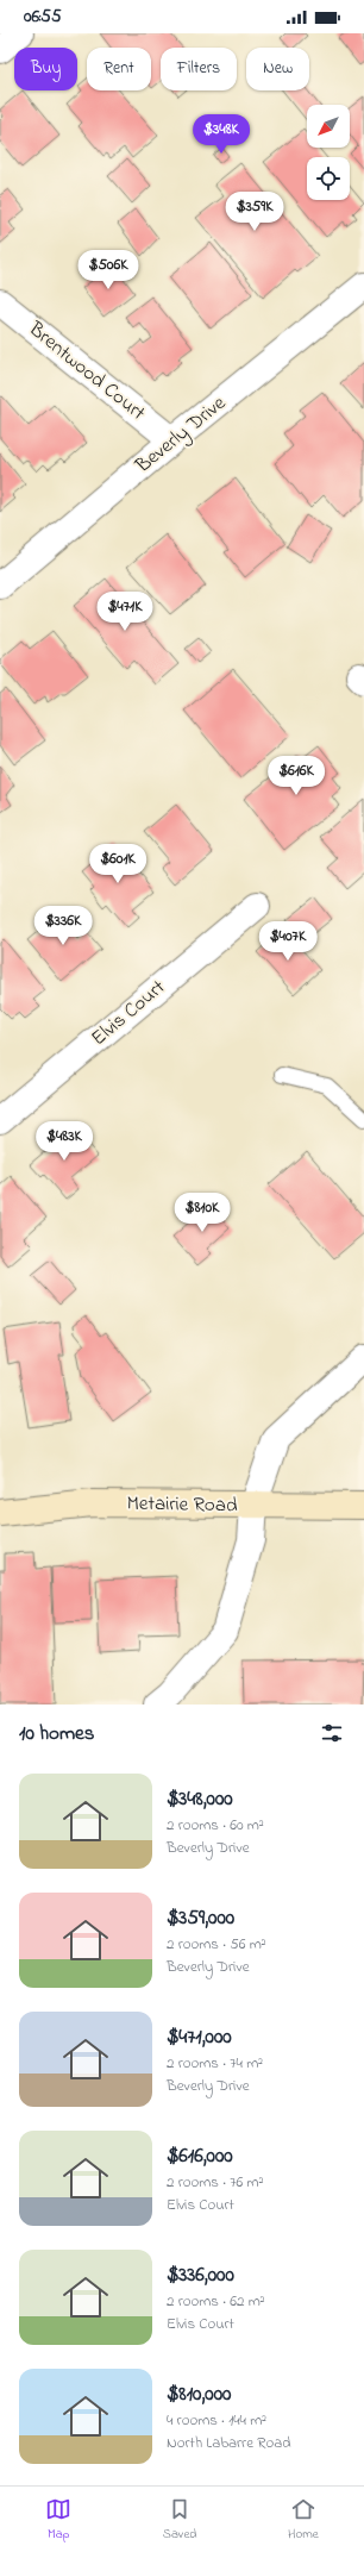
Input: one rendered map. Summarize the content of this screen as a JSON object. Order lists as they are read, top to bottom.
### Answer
{
  "streets": {
    "main road": ["Metairie Road"],
    "street": ["Brentwood Court", "Beverly Drive", "Elvis Court"]
  },
  "crossings": [
    ["Brentwood Court", "Beverly Drive"]
  ],
  "north": "bottom left",
  "page": {
    "status": "06:55",
    "chip": [
      "Buy",
      "Rent",
      "Filters",
      "New"
    ],
    "price": [
      "$348K",
      "$359K",
      "$506K",
      "$471K",
      "$616K",
      "$601K",
      "$336K",
      "$407K",
      "$483K",
      "$810K"
    ],
    "heading": "10 homes",
    "list": [
      {
        "name": "$348,000",
        "note": "2 rooms · 60 m² · Beverly Drive"
      },
      {
        "name": "$359,000",
        "note": "2 rooms · 56 m² · Beverly Drive"
      },
      {
        "name": "$471,000",
        "note": "2 rooms · 74 m² · Beverly Drive"
      },
      {
        "name": "$616,000",
        "note": "2 rooms · 76 m² · Elvis Court"
      },
      {
        "name": "$336,000",
        "note": "2 rooms · 62 m² · Elvis Court"
      },
      {
        "name": "$810,000",
        "note": "4 rooms · 144 m² · North Labarre Road"
      }
    ],
    "tabs": ["Map", "Saved", "Home"]
  }
}
